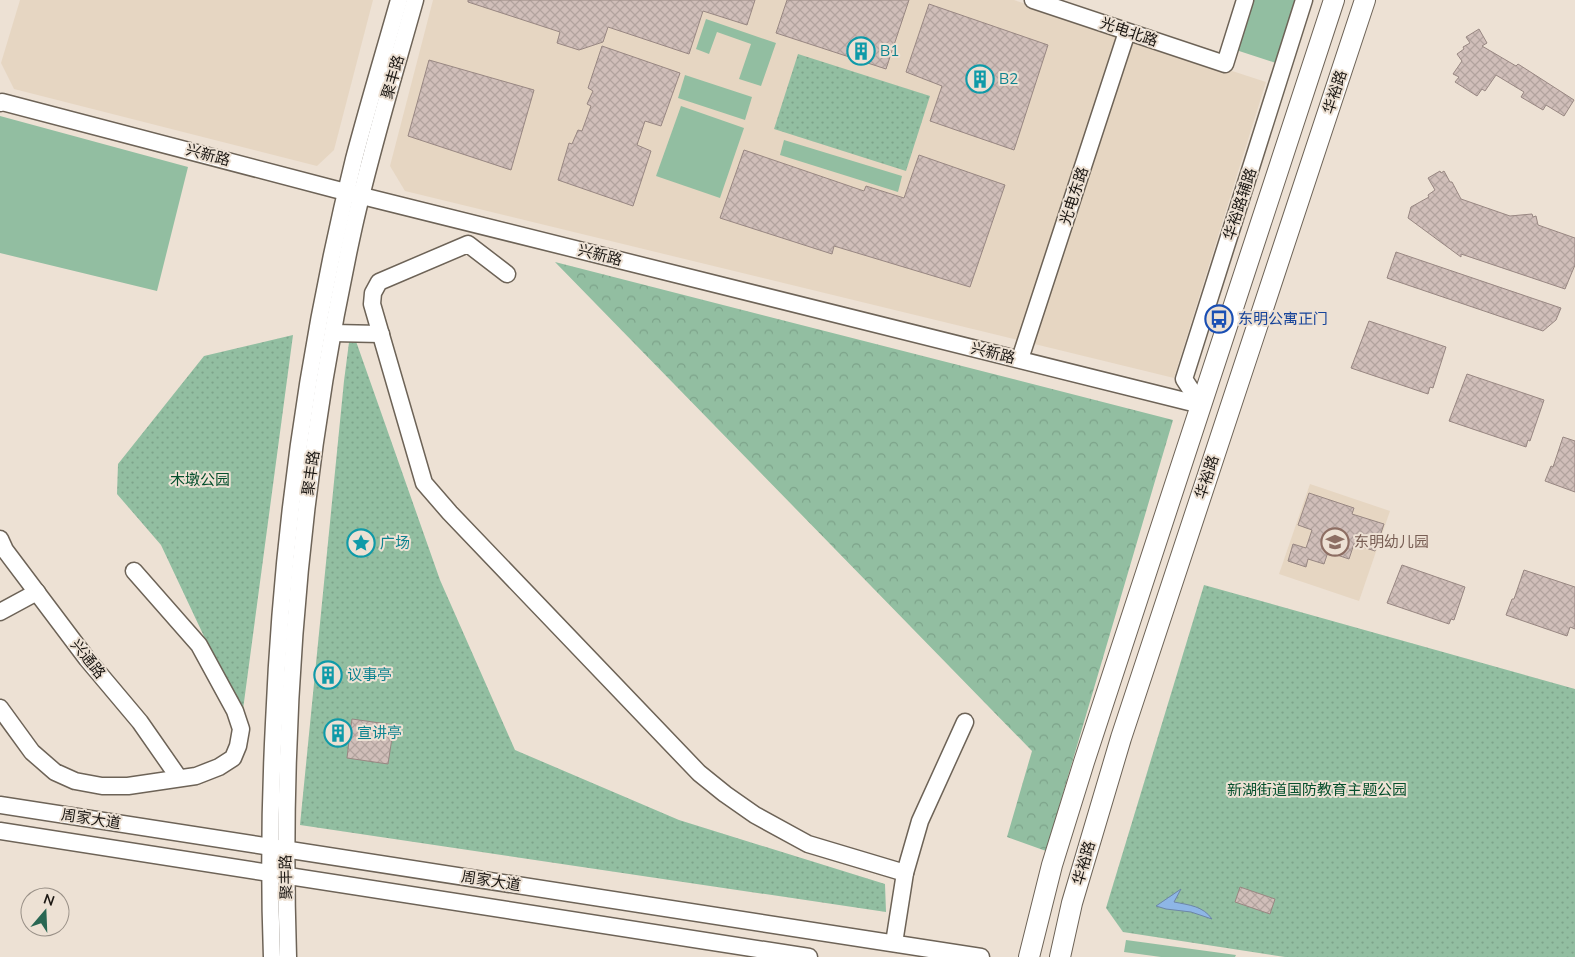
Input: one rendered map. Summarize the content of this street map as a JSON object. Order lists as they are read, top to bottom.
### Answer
{
  "streets": {
    "main road": ["华裕路"],
    "street": [
      "光电北路",
      "聚丰路",
      "兴新路",
      "光电东路",
      "华裕路辅路",
      "兴通路",
      "周家大道"
    ]
  },
  "crossings": [
    ["光电北路", "光电东路"],
    ["聚丰路", "兴新路"],
    ["聚丰路", "周家大道"],
    ["华裕路", "兴新路"],
    ["华裕路", "华裕路辅路"],
    ["兴新路", "光电东路"],
    ["兴新路", "华裕路辅路"]
  ],
  "parks": ["木墩公园", "新湖街道国防教育主题公园"],
  "places": {
    "building": [
      "B1",
      "B2",
      "议事亭",
      "宣讲亭"
    ],
    "bus stop": ["东明公寓正门"],
    "school or university": ["东明幼儿园"],
    "place": ["广场"]
  },
  "north": "top"
}
